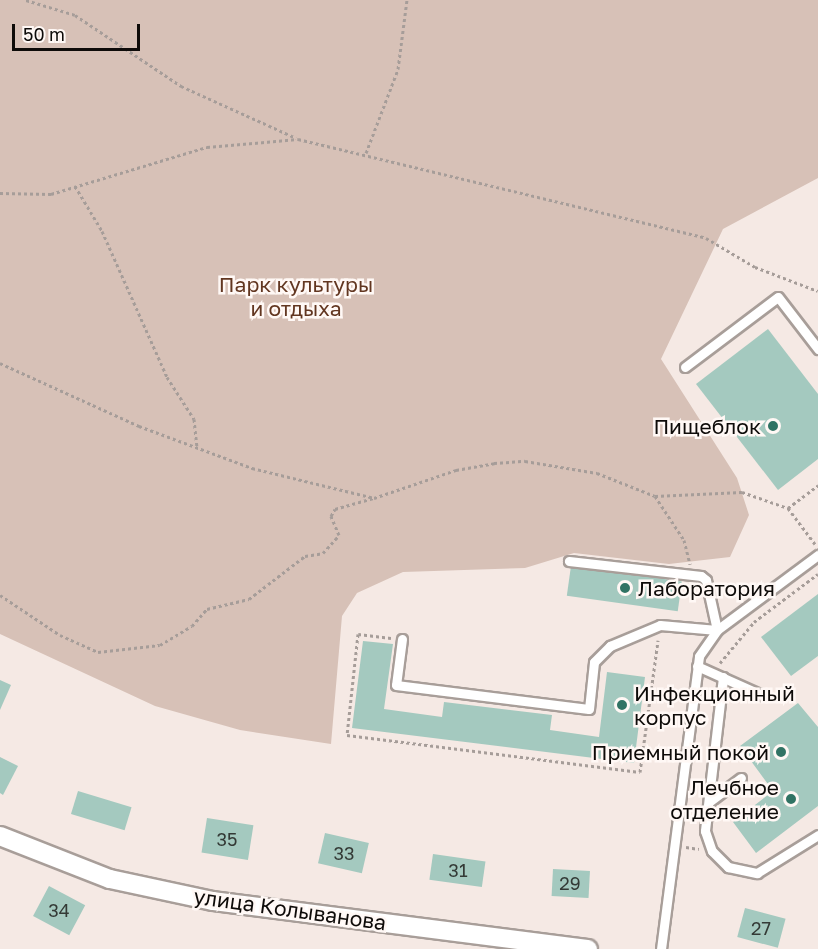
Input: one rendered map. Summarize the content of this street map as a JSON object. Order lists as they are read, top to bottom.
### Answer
{
  "streets": {
    "street": ["улица Колыванова"]
  },
  "parks": ["Парк культуры и отдыха"],
  "places": [
    "Пищеблок",
    "Лаборатория",
    "Инфекционный корпус",
    "Приемный покой",
    "Лечбное отделение"
  ],
  "house_numbers": [
    "35",
    "33",
    "31",
    "29",
    "34",
    "27"
  ],
  "scale_bar": "50 m"
}
